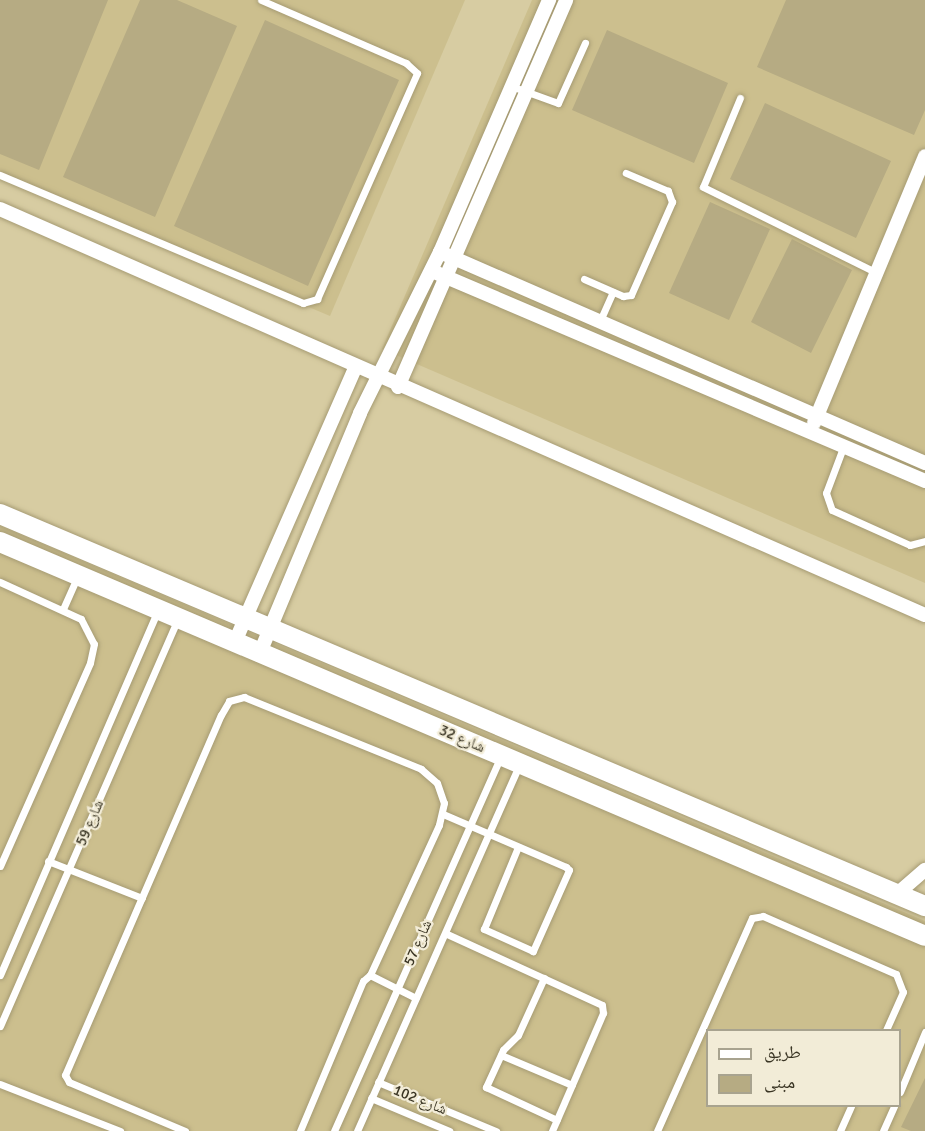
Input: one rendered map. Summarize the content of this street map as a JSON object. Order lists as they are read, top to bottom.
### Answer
{
  "streets": {
    "main road": ["شارع 32"],
    "lane": ["شارع 59", "شارع 57", "شارع 102"]
  },
  "crossings": [
    ["شارع 32", "شارع 59"],
    ["شارع 32", "شارع 57"],
    ["شارع 57", "شارع 102"]
  ],
  "legend": ["طريق", "مبنى"]
}
